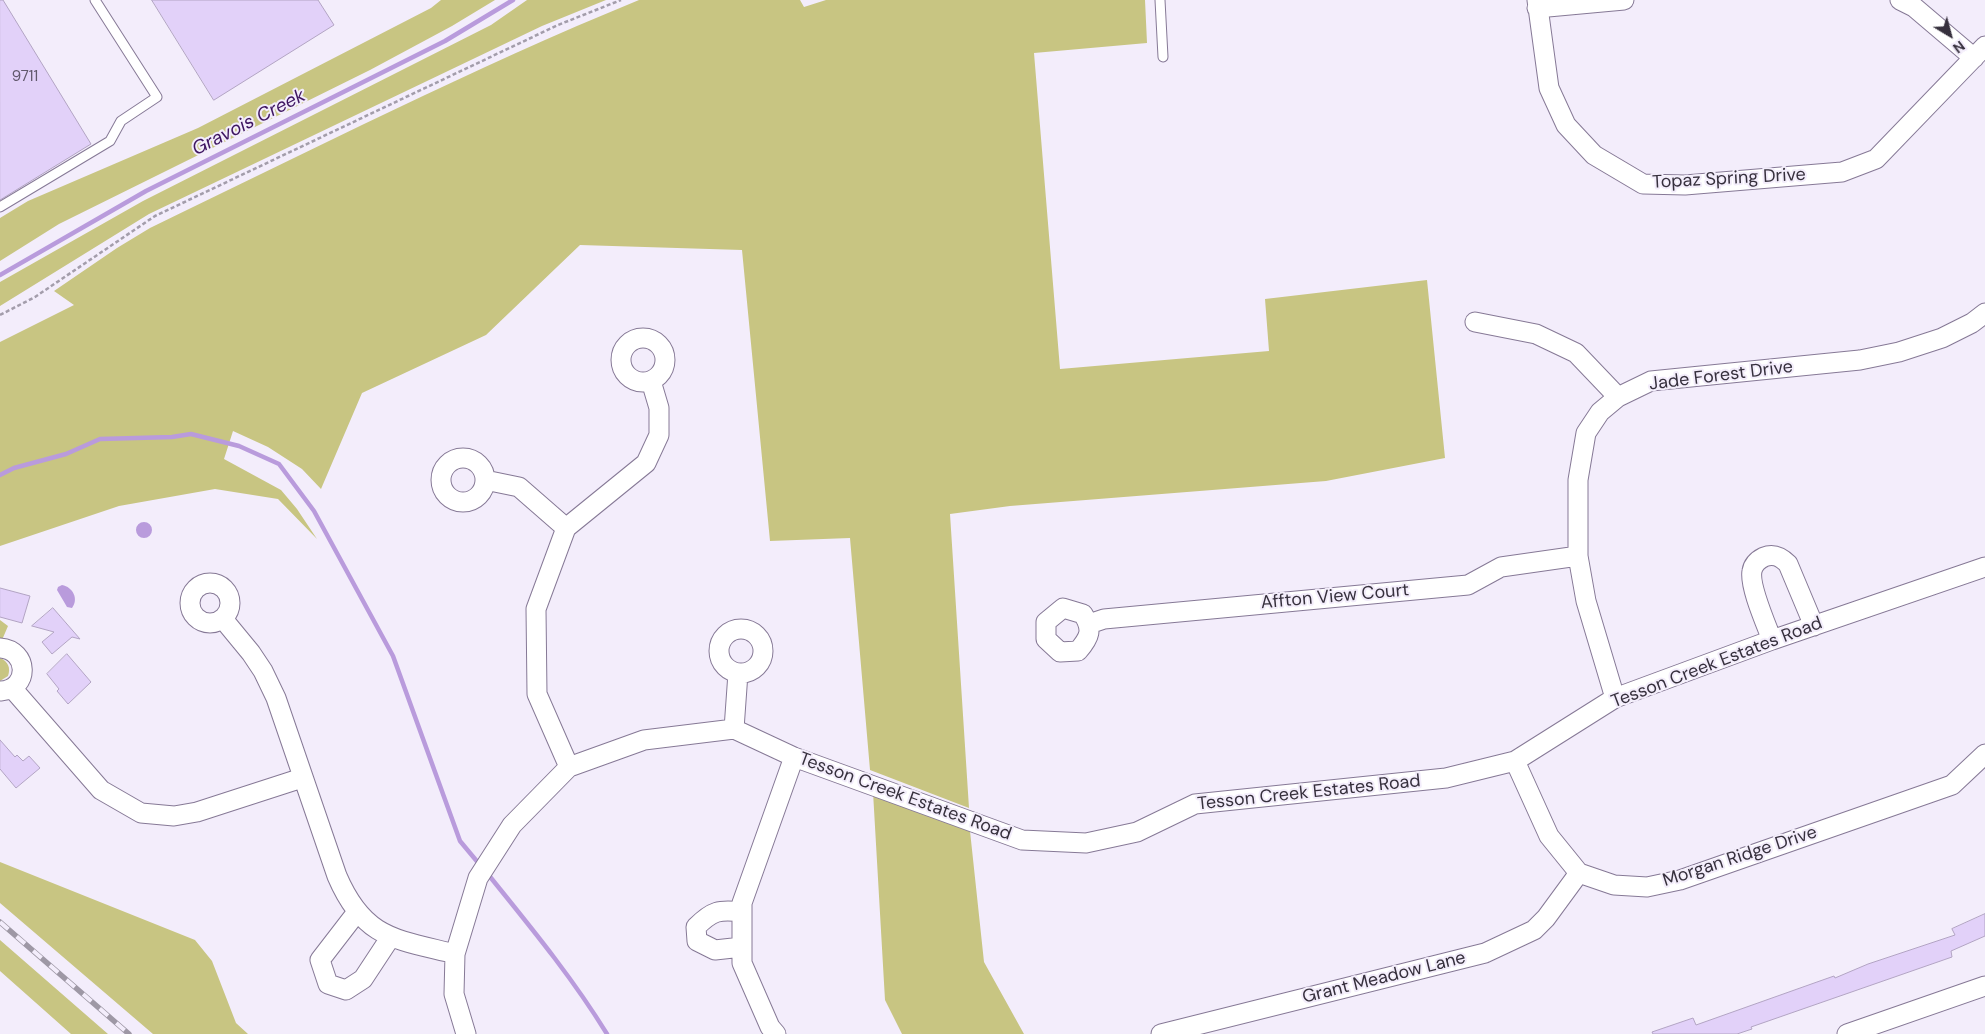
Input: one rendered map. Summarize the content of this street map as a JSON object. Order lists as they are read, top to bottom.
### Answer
{
  "streets": {
    "street": [
      "Topaz Spring Drive",
      "Jade Forest Drive",
      "Affton View Court",
      "Tesson Creek Estates Road",
      "Morgan Ridge Drive",
      "Grant Meadow Lane"
    ]
  },
  "crossings": [
    ["Jade Forest Drive", "Affton View Court"],
    ["Jade Forest Drive", "Tesson Creek Estates Road"],
    ["Morgan Ridge Drive", "Grant Meadow Lane"]
  ],
  "water": ["Gravois Creek"],
  "house_numbers": ["9711"],
  "north": "bottom right"
}
